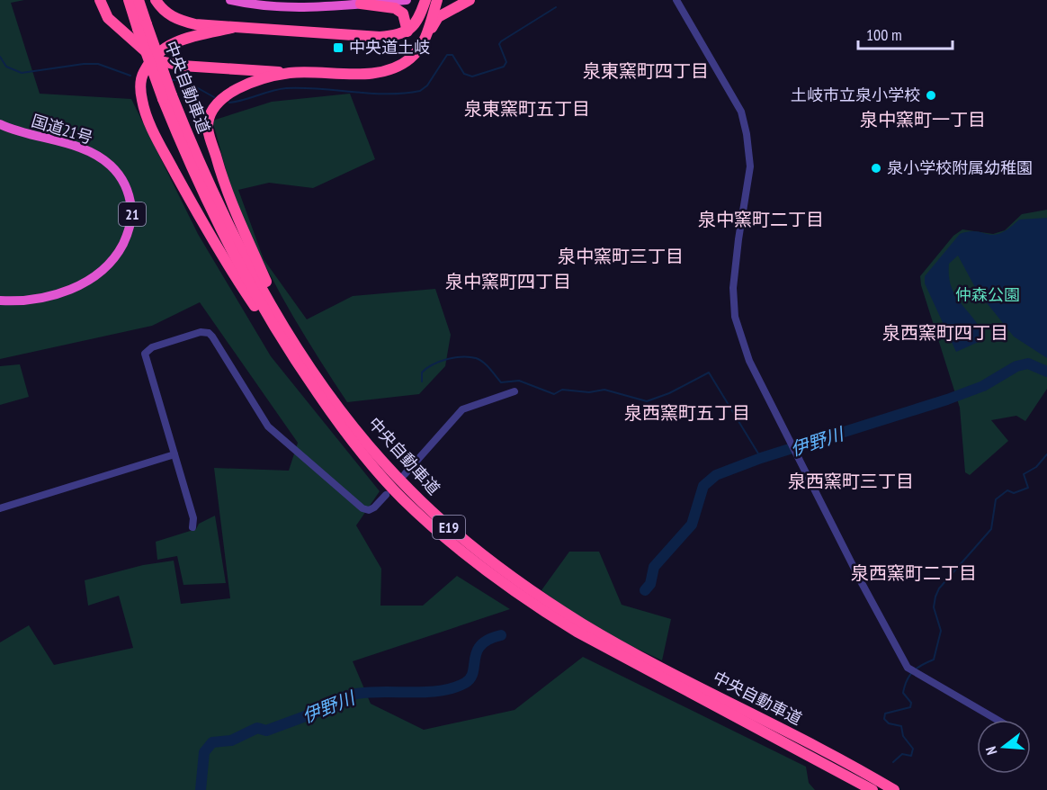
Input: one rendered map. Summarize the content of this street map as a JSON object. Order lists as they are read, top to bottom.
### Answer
{
  "streets": {
    "highway": [
      "中央自動車道",
      "国道21号",
      "21",
      "E19"
    ]
  },
  "districts": [
    "泉東窯町四丁目",
    "泉東窯町五丁目",
    "泉中窯町一丁目",
    "泉中窯町二丁目",
    "泉中窯町三丁目",
    "泉中窯町四丁目",
    "泉西窯町四丁目",
    "泉西窯町五丁目",
    "泉西窯町三丁目",
    "泉西窯町二丁目"
  ],
  "water": ["伊野川"],
  "parks": ["仲森公園"],
  "places": {
    "transit": ["中央道土岐"],
    "other": ["土岐市立泉小学校", "泉小学校附属幼稚園"]
  },
  "scale_bar": "100 m",
  "north": "left"
}
